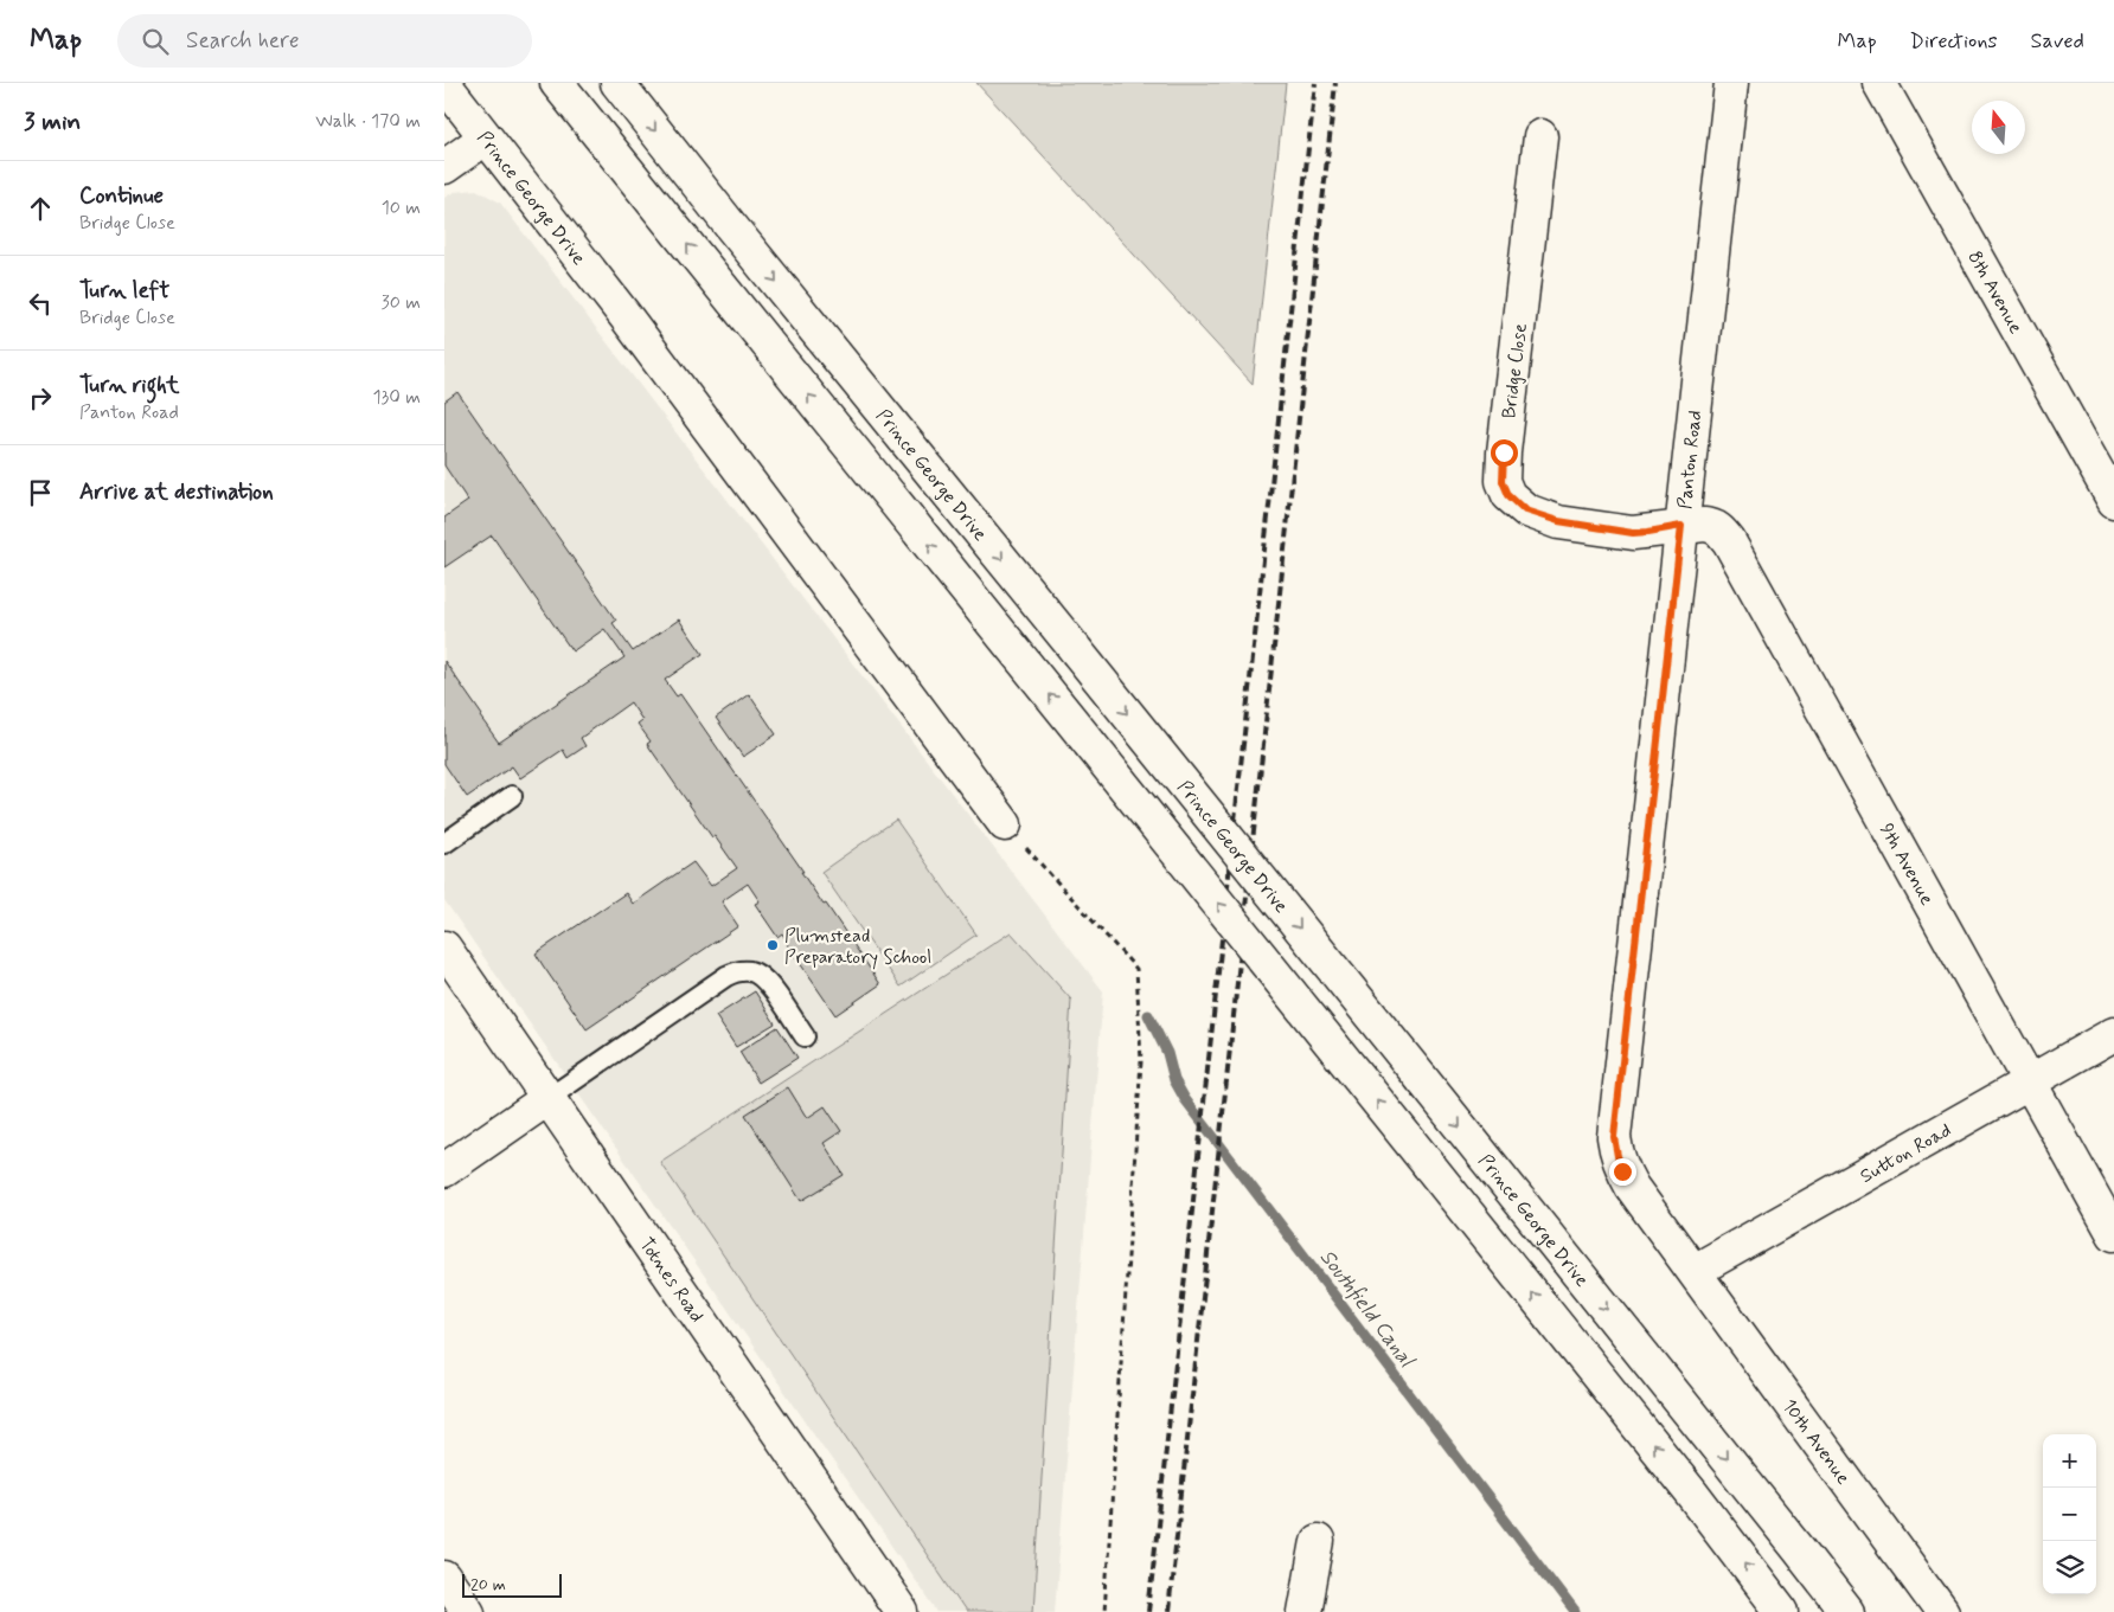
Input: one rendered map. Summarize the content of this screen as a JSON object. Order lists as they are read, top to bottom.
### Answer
{
  "streets": {
    "street": [
      "Prince George Drive",
      "8th Avenue",
      "Bridge Close",
      "Panton Road",
      "9th Avenue",
      "Sutton Road",
      "Totnes Road",
      "10th Avenue"
    ]
  },
  "crossings": [
    ["Bridge Close", "Panton Road"],
    ["Bridge Close", "9th Avenue"],
    ["Panton Road", "9th Avenue"],
    ["Panton Road", "Sutton Road"],
    ["Panton Road", "10th Avenue"],
    ["9th Avenue", "Sutton Road"],
    ["Sutton Road", "10th Avenue"]
  ],
  "water": ["Southfield Canal"],
  "places": ["Plumstead Preparatory School"],
  "scale_bar": "20 m",
  "north": "top",
  "page": {
    "header": "Map",
    "search": "Search here",
    "nav": ["Map", "Directions", "Saved"],
    "heading": ["3 min", "Walk · 170 m"],
    "list": [
      ["Continue", "Bridge Close", "10 m"],
      ["Turn left", "Bridge Close", "30 m"],
      ["Turn right", "Panton Road", "130 m"],
      "Arrive at destination"
    ],
    "map_buttons": ["+", "−"],
    "scale": "20 m"
  }
}
